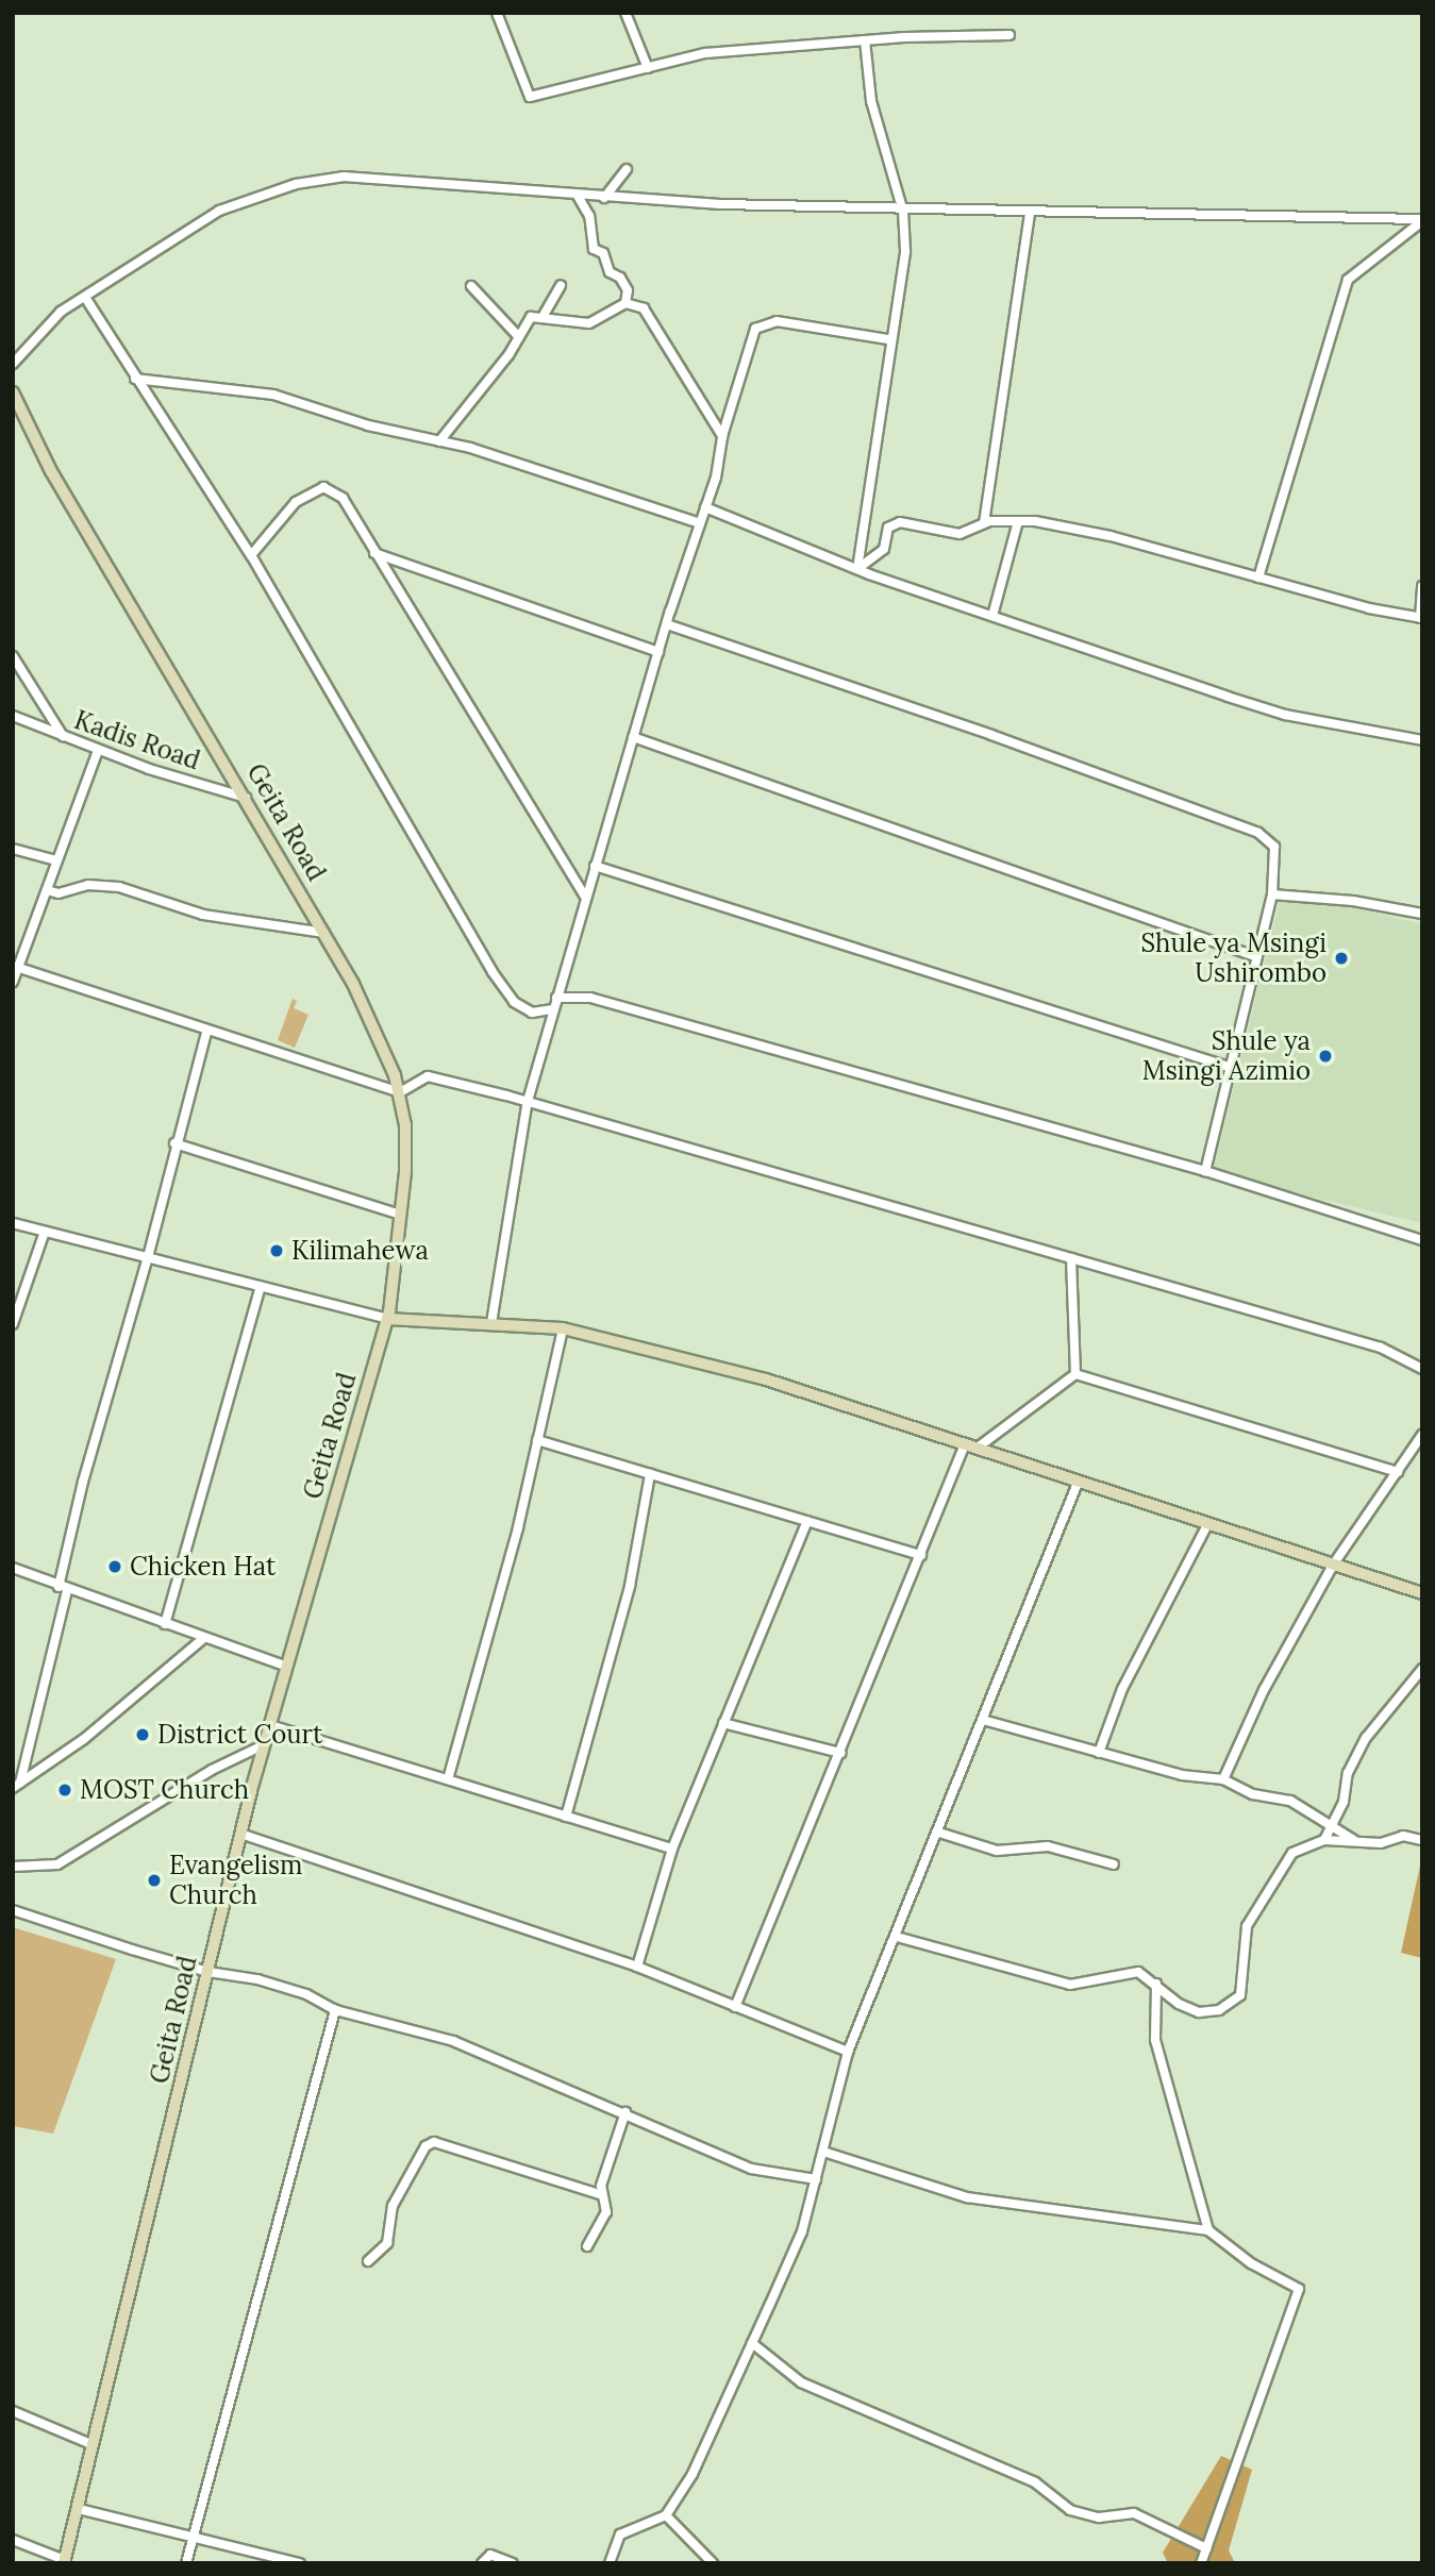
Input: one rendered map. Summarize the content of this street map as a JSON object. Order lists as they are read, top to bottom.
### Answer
{
  "streets": {
    "main road": ["Geita Road"],
    "street": ["Kadis Road"]
  },
  "crossings": [
    ["Kadis Road", "Geita Road"]
  ],
  "places": [
    "Shule ya Msingi Ushirombo",
    "Shule ya Msingi Azimio",
    "Kilimahewa",
    "Chicken Hat",
    "District Court",
    "MOST Church",
    "Evangelism Church"
  ]
}
